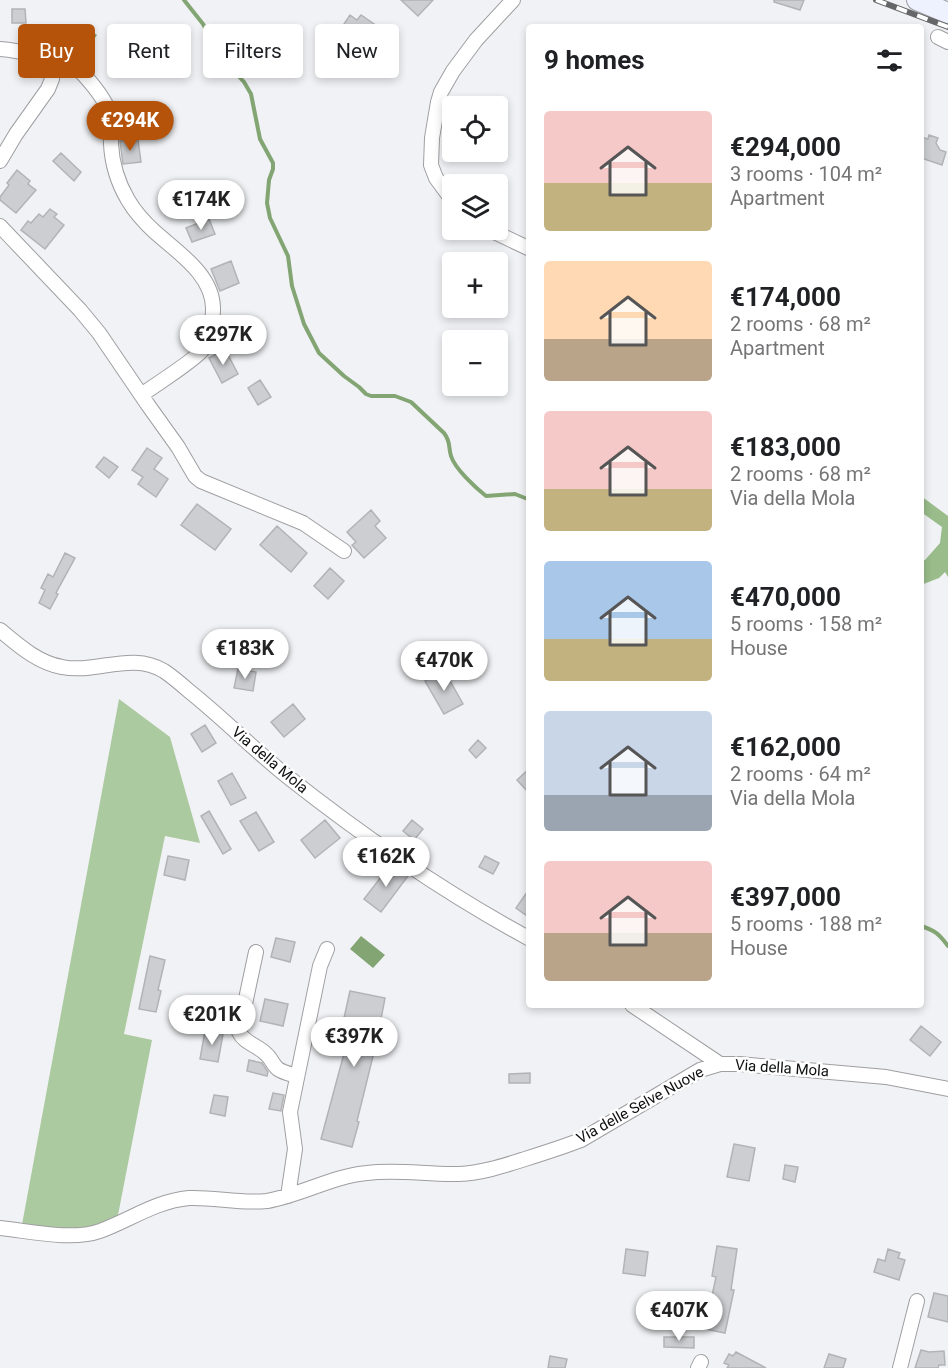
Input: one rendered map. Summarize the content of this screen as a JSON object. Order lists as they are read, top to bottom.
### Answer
{
  "streets": {
    "street": ["Via della Mola", "Via delle Selve Nuove"]
  },
  "crossings": [
    ["Via della Mola", "Via delle Selve Nuove"]
  ],
  "page": {
    "chip": [
      "Buy",
      "Rent",
      "Filters",
      "New"
    ],
    "heading": "9 homes",
    "map_buttons": ["+", "−"],
    "list": [
      {
        "name": "€294,000",
        "note": "3 rooms · 104 m² · Apartment"
      },
      {
        "name": "€174,000",
        "note": "2 rooms · 68 m² · Apartment"
      },
      {
        "name": "€183,000",
        "note": "2 rooms · 68 m² · Via della Mola"
      },
      {
        "name": "€470,000",
        "note": "5 rooms · 158 m² · House"
      },
      {
        "name": "€162,000",
        "note": "2 rooms · 64 m² · Via della Mola"
      },
      {
        "name": "€397,000",
        "note": "5 rooms · 188 m² · House"
      }
    ],
    "price": [
      "€294K",
      "€174K",
      "€297K",
      "€183K",
      "€470K",
      "€162K",
      "€201K",
      "€397K",
      "€407K"
    ]
  }
}
